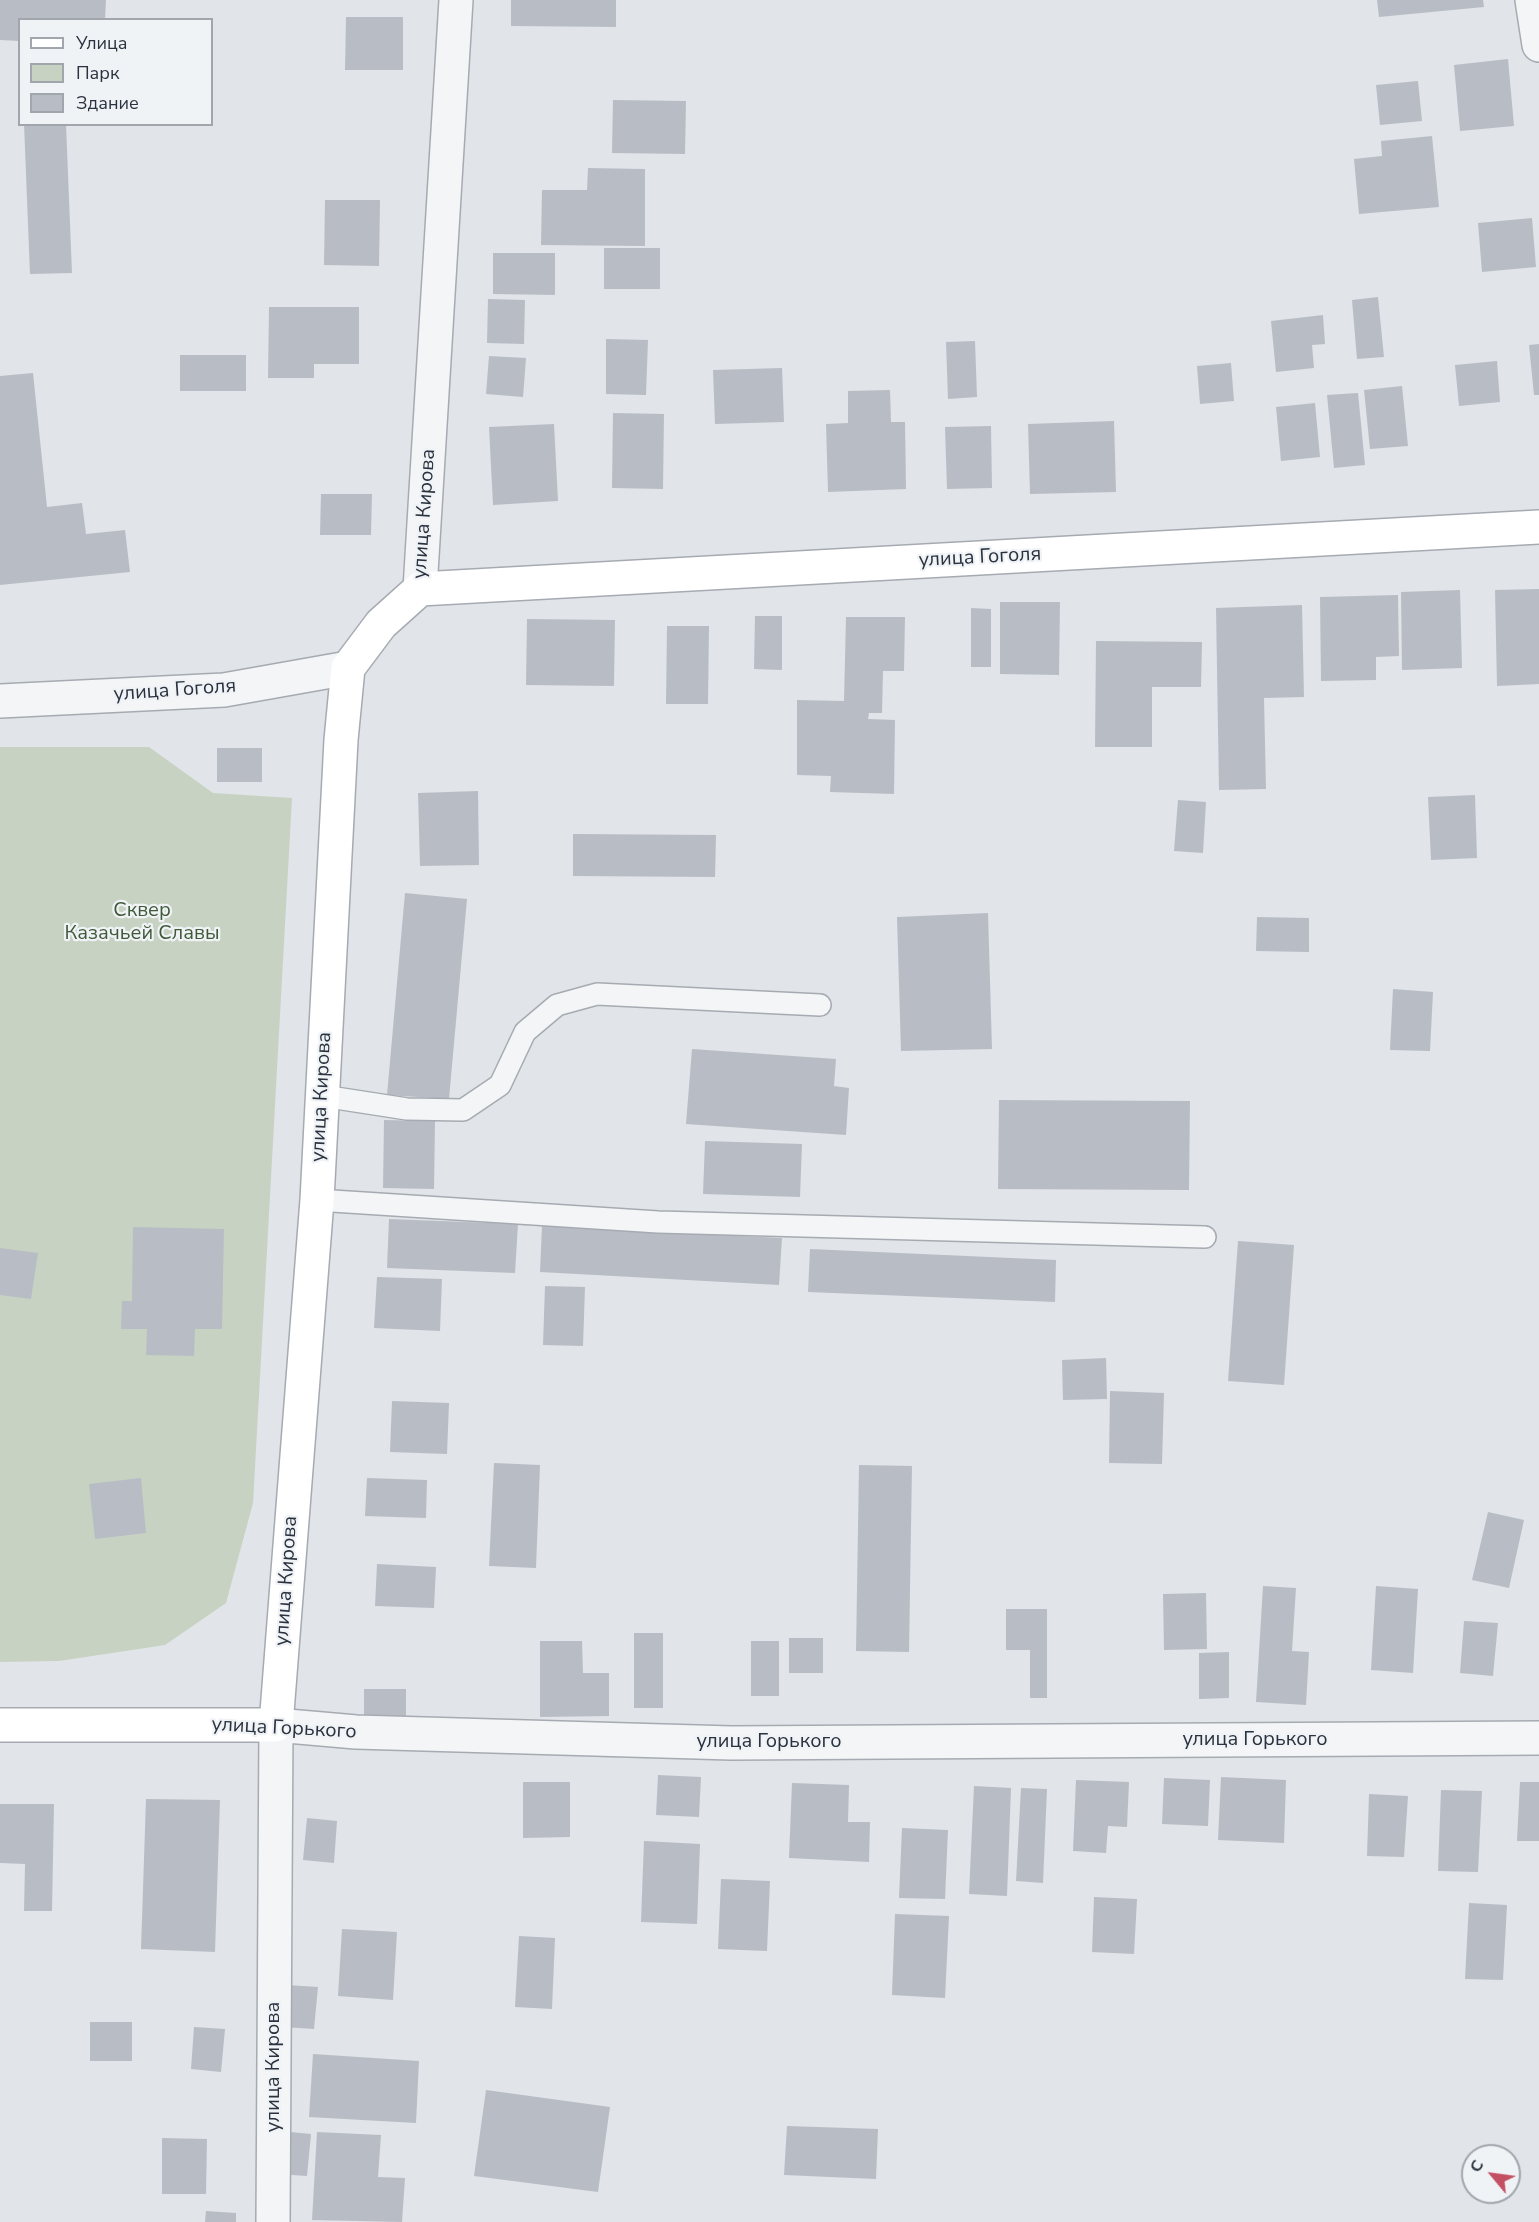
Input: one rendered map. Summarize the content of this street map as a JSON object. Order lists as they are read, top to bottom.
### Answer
{
  "streets": {
    "main road": ["улица Кирова", "улица Гоголя", "улица Горького"]
  },
  "crossings": [
    ["улица Кирова", "улица Гоголя"],
    ["улица Кирова", "улица Горького"]
  ],
  "parks": ["Сквер Казачьей Славы"],
  "legend": ["Улица", "Парк", "Здание"],
  "north": "top left"
}
